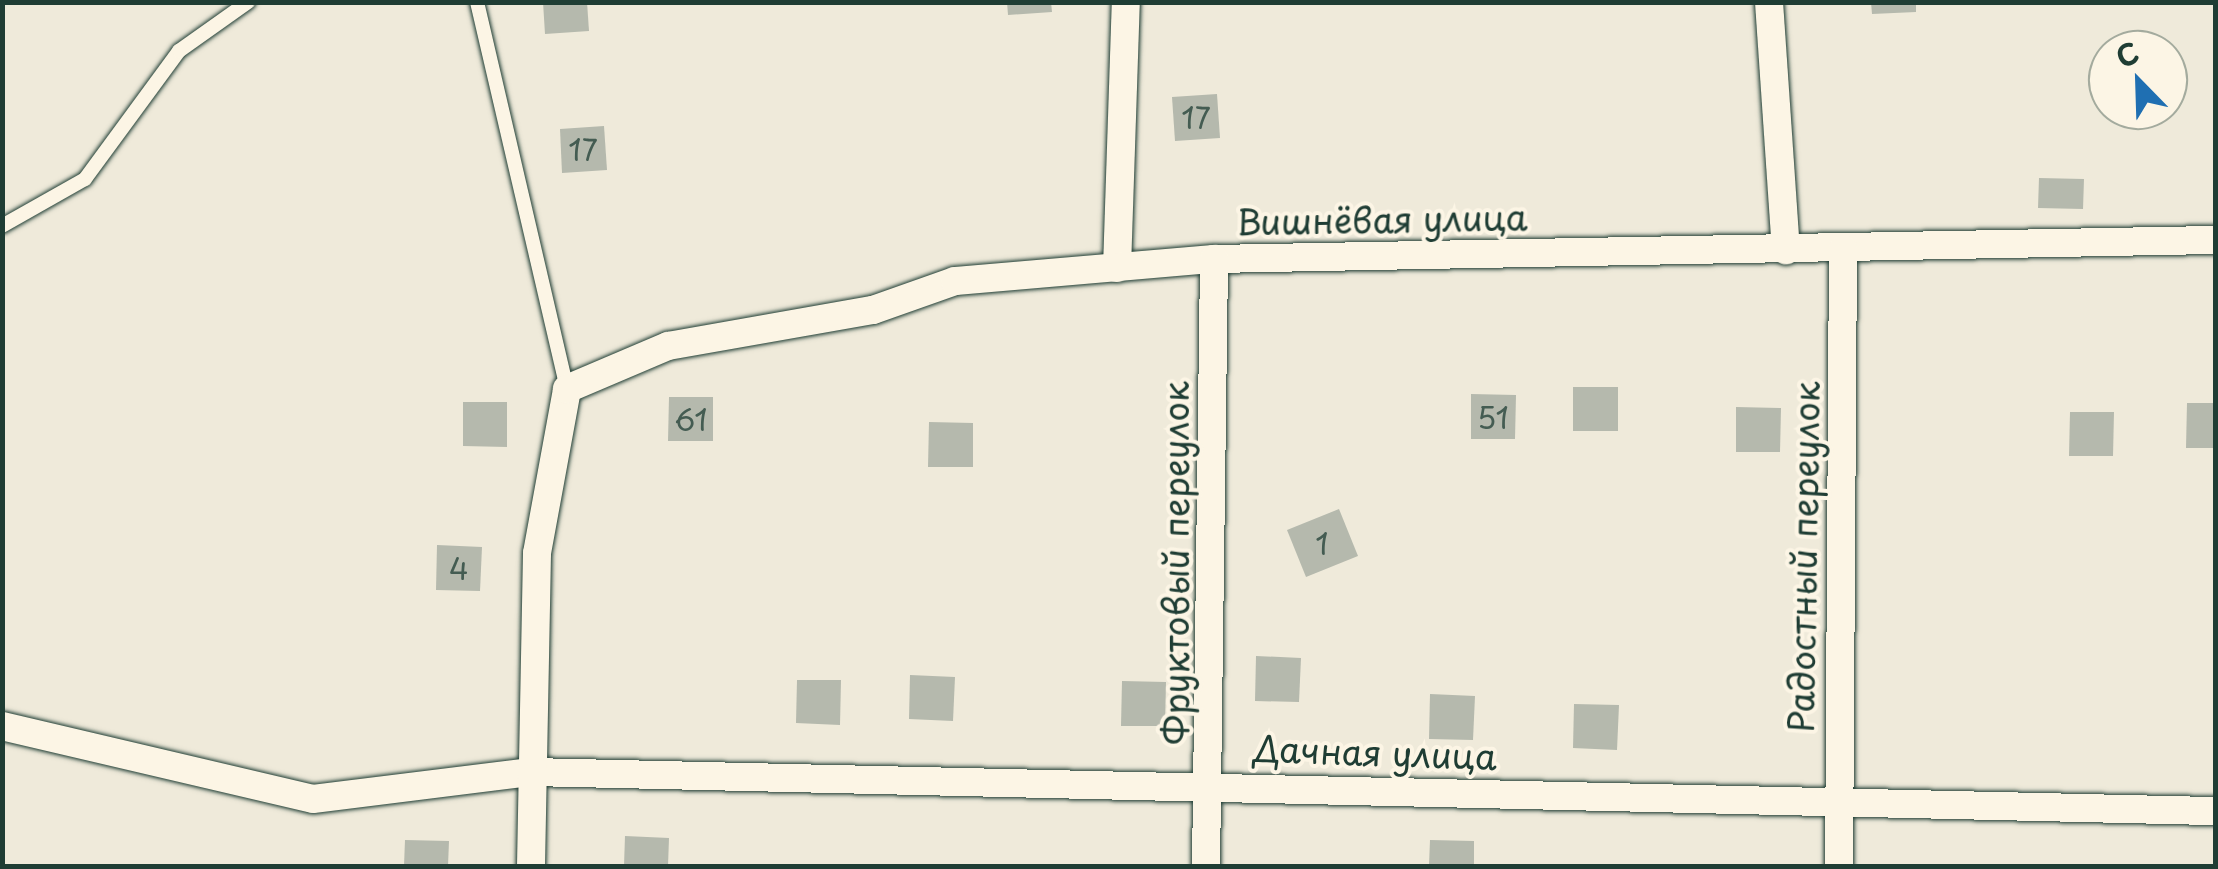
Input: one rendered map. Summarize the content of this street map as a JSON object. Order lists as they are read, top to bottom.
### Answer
{
  "streets": {
    "street": [
      "Вишнёвая улица",
      "Радостный переулок",
      "Фруктовый переулок",
      "Дачная улица"
    ]
  },
  "crossings": [
    ["Вишнёвая улица", "Радостный переулок"],
    ["Вишнёвая улица", "Фруктовый переулок"],
    ["Радостный переулок", "Дачная улица"],
    ["Фруктовый переулок", "Дачная улица"]
  ],
  "house_numbers": [
    "17",
    "17",
    "51",
    "61",
    "1",
    "4"
  ],
  "north": "top left"
}
